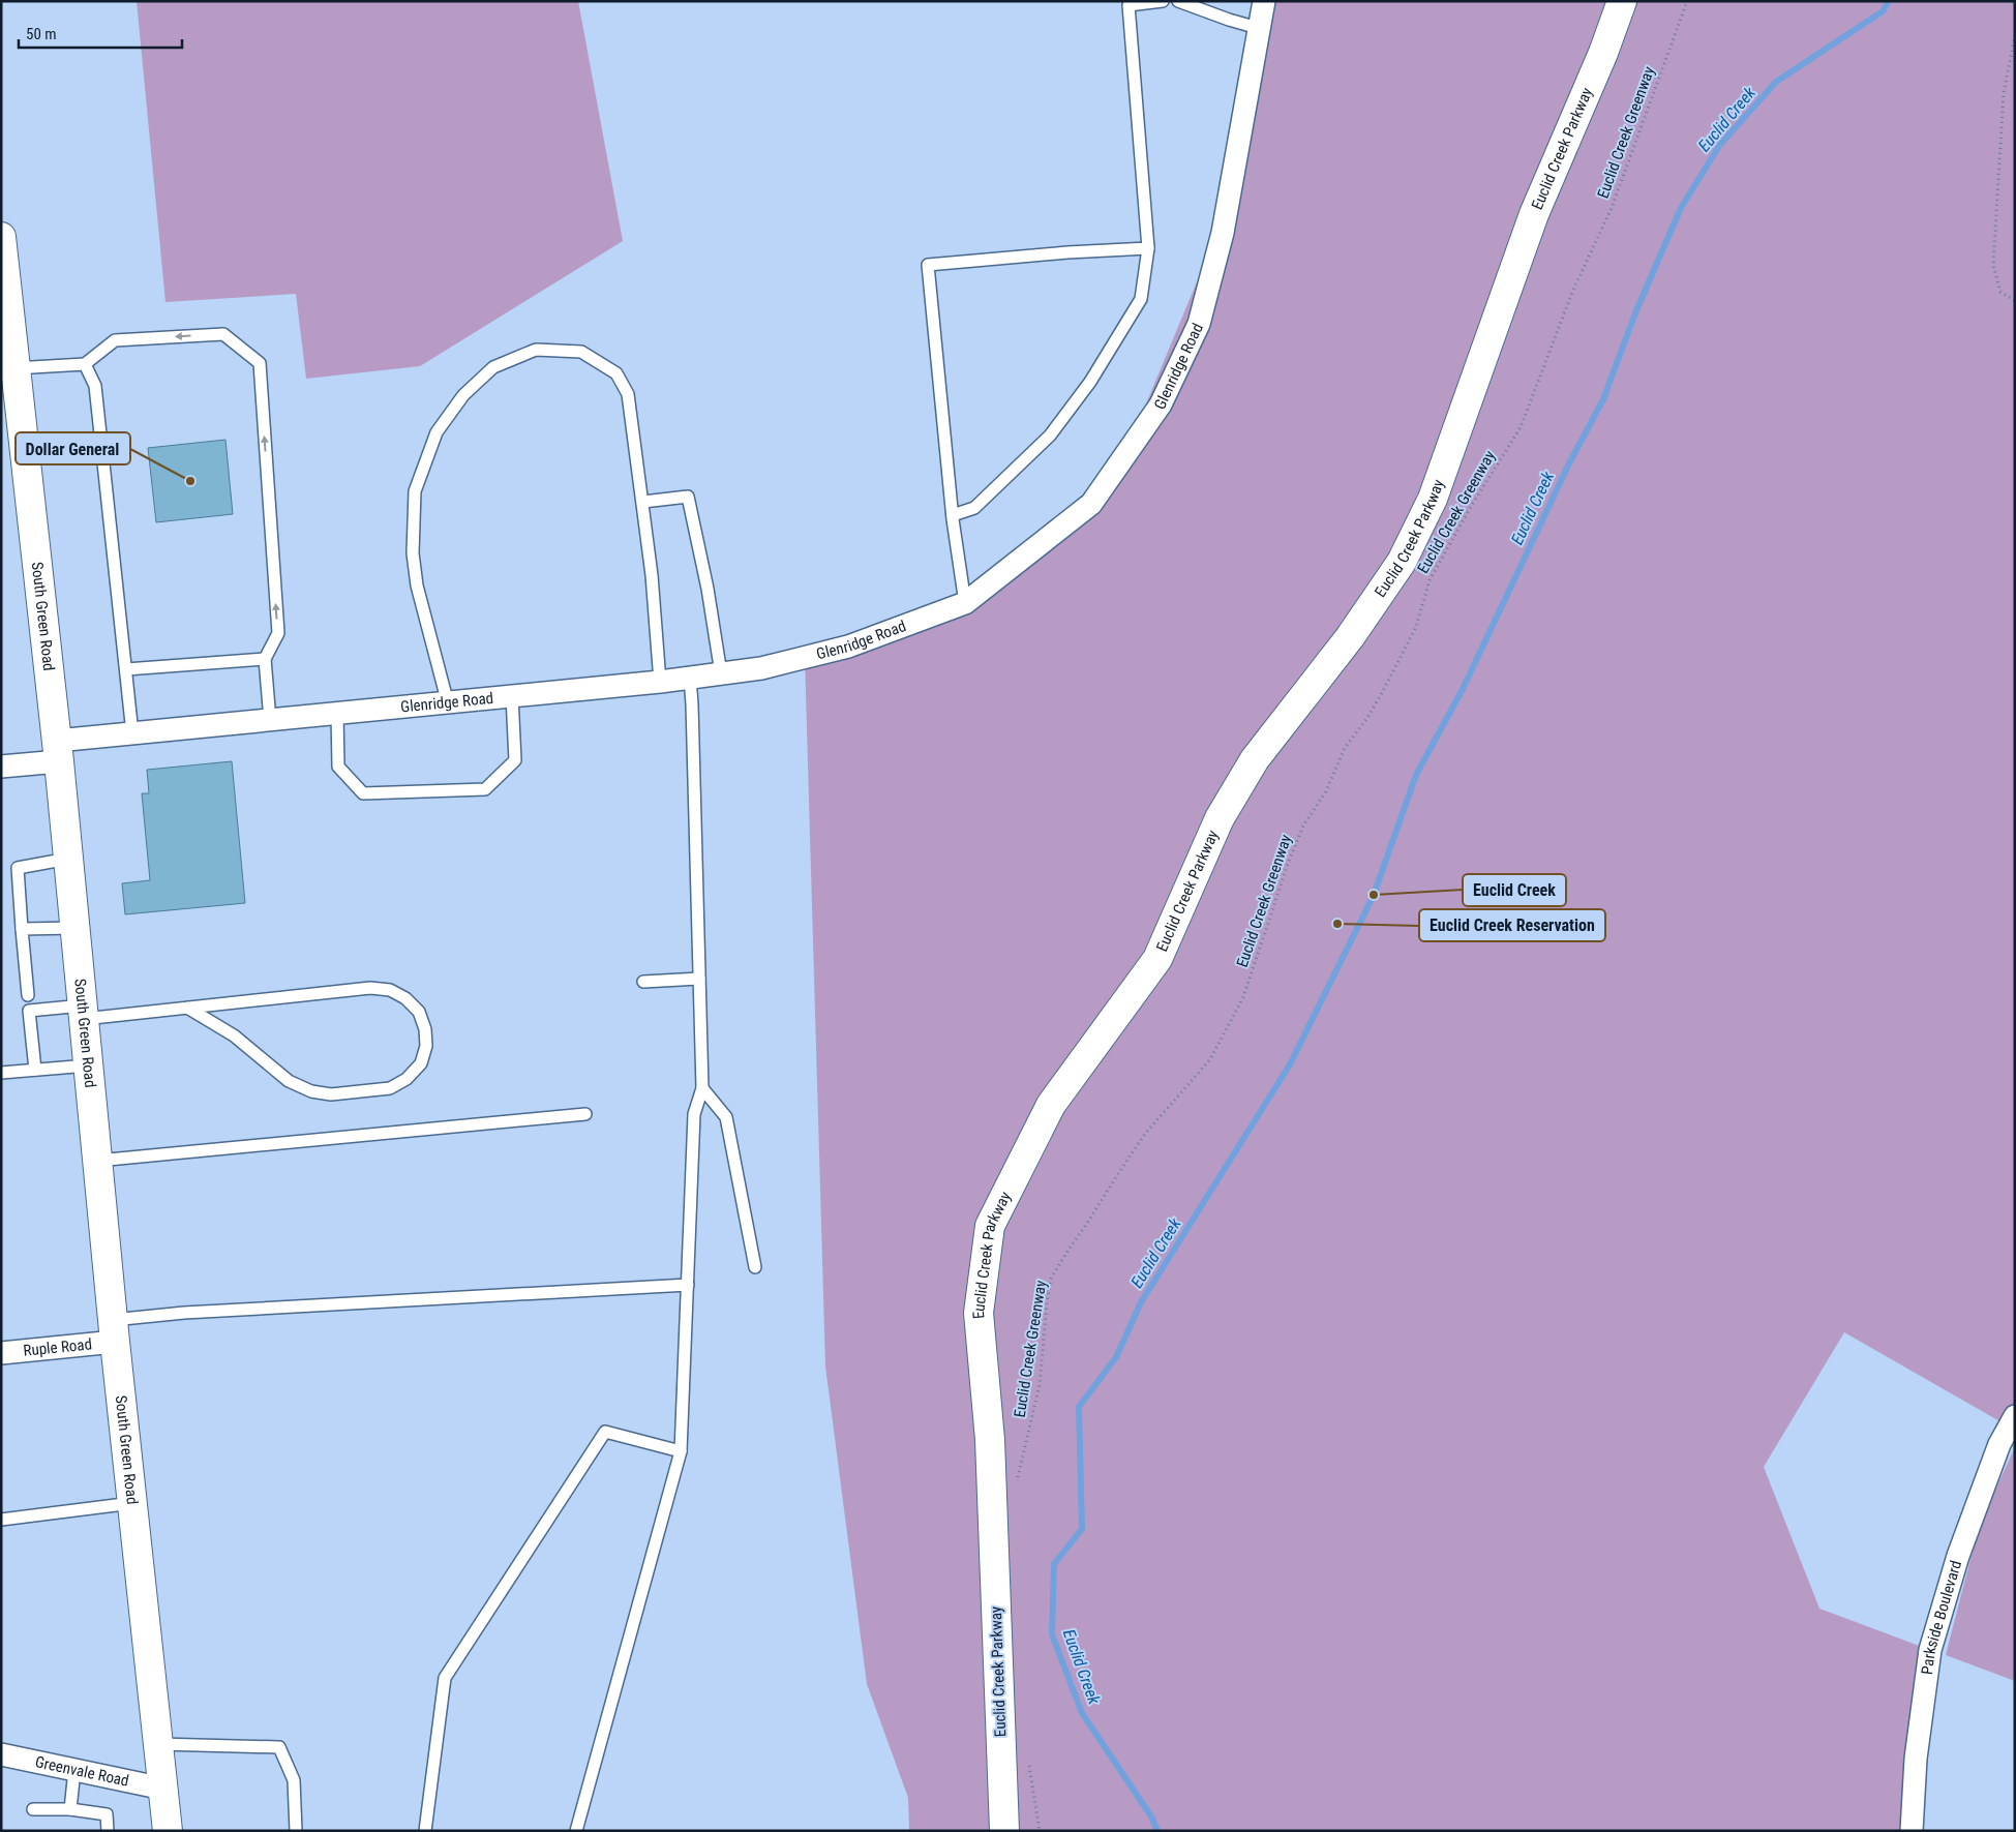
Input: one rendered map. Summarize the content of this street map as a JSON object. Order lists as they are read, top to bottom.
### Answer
{
  "streets": {
    "street": [
      "Euclid Creek Parkway",
      "Glenridge Road",
      "South Green Road",
      "Ruple Road",
      "Parkside Boulevard",
      "Greenvale Road"
    ],
    "path": ["Euclid Creek Greenway"]
  },
  "crossings": [
    ["Glenridge Road", "South Green Road"],
    ["South Green Road", "Ruple Road"],
    ["South Green Road", "Greenvale Road"]
  ],
  "water": ["Euclid Creek"],
  "places": ["Dollar General", "Euclid Creek", "Euclid Creek Reservation"],
  "scale_bar": "50 m"
}
